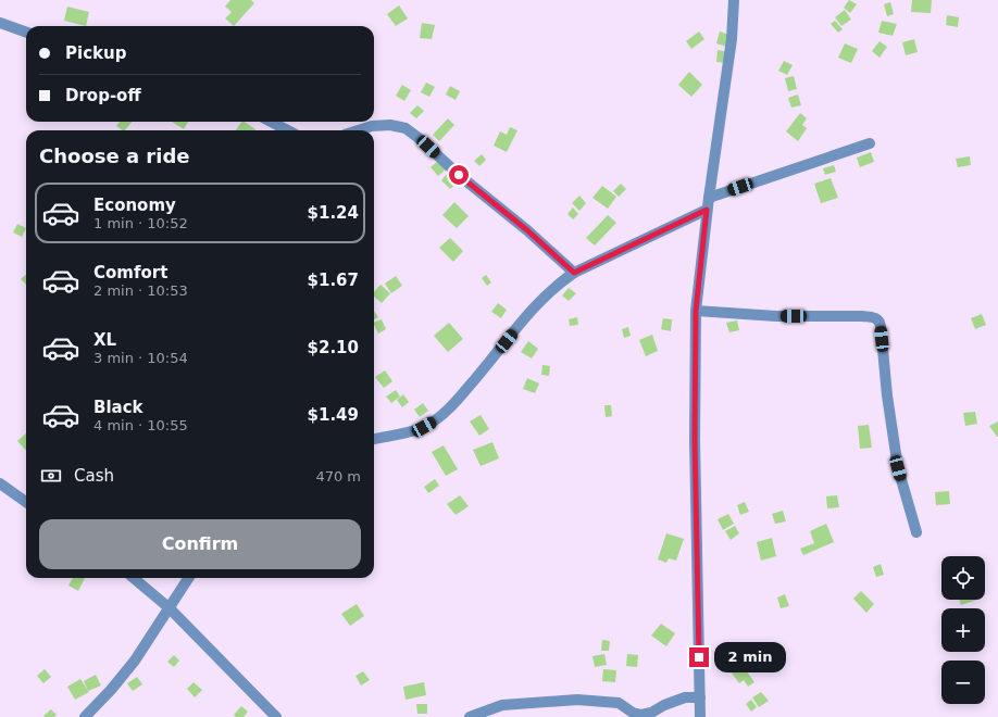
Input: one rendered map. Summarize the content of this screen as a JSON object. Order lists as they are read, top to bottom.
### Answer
{
  "page": {
    "banner": ["Pickup", "Drop-off"],
    "heading": "Choose a ride",
    "list": [
      {
        "name": "Economy",
        "note": "1 min · 10:52",
        "value": "$1.24"
      },
      {
        "name": "Comfort",
        "note": "2 min · 10:53",
        "value": "$1.67"
      },
      {
        "name": "XL",
        "note": "3 min · 10:54",
        "value": "$2.10"
      },
      {
        "name": "Black",
        "note": "4 min · 10:55",
        "value": "$1.49"
      }
    ],
    "pay": ["Cash", "470 m"],
    "buttons": "Confirm",
    "map_buttons": ["+", "−"],
    "bubble": "2 min"
  }
}
